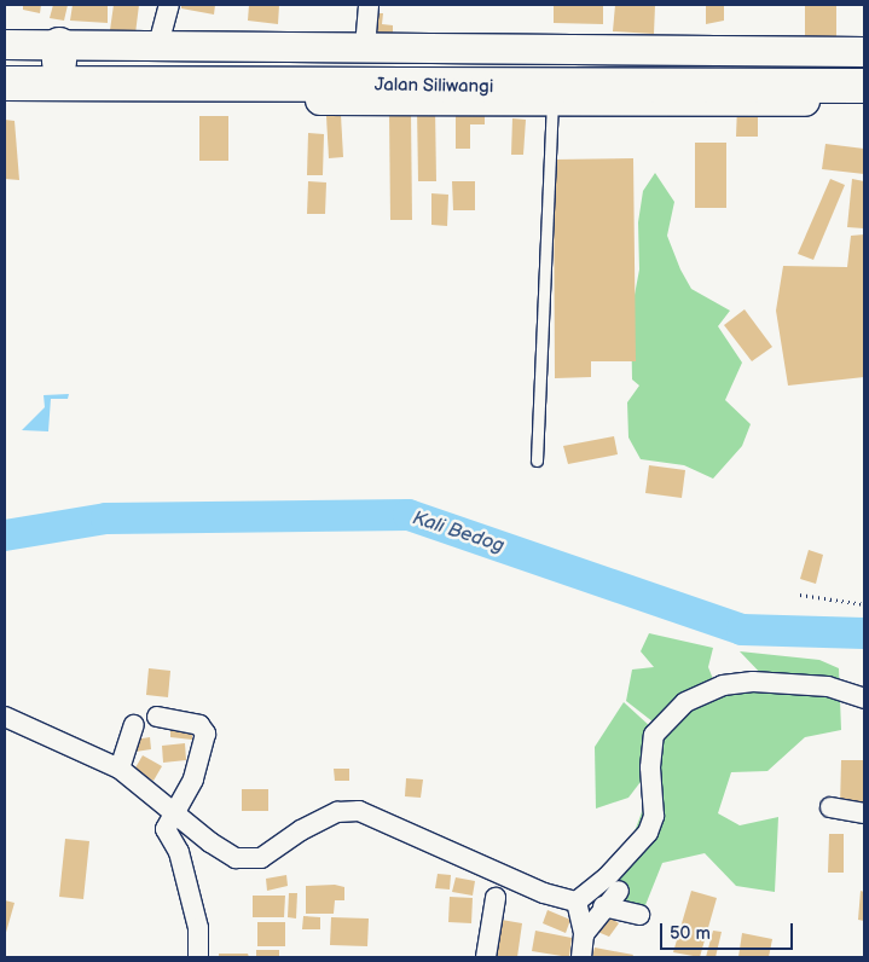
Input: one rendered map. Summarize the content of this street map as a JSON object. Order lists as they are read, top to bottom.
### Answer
{
  "streets": {
    "highway": ["Jalan Siliwangi"]
  },
  "water": ["Kali Bedog"],
  "scale_bar": "50 m"
}
